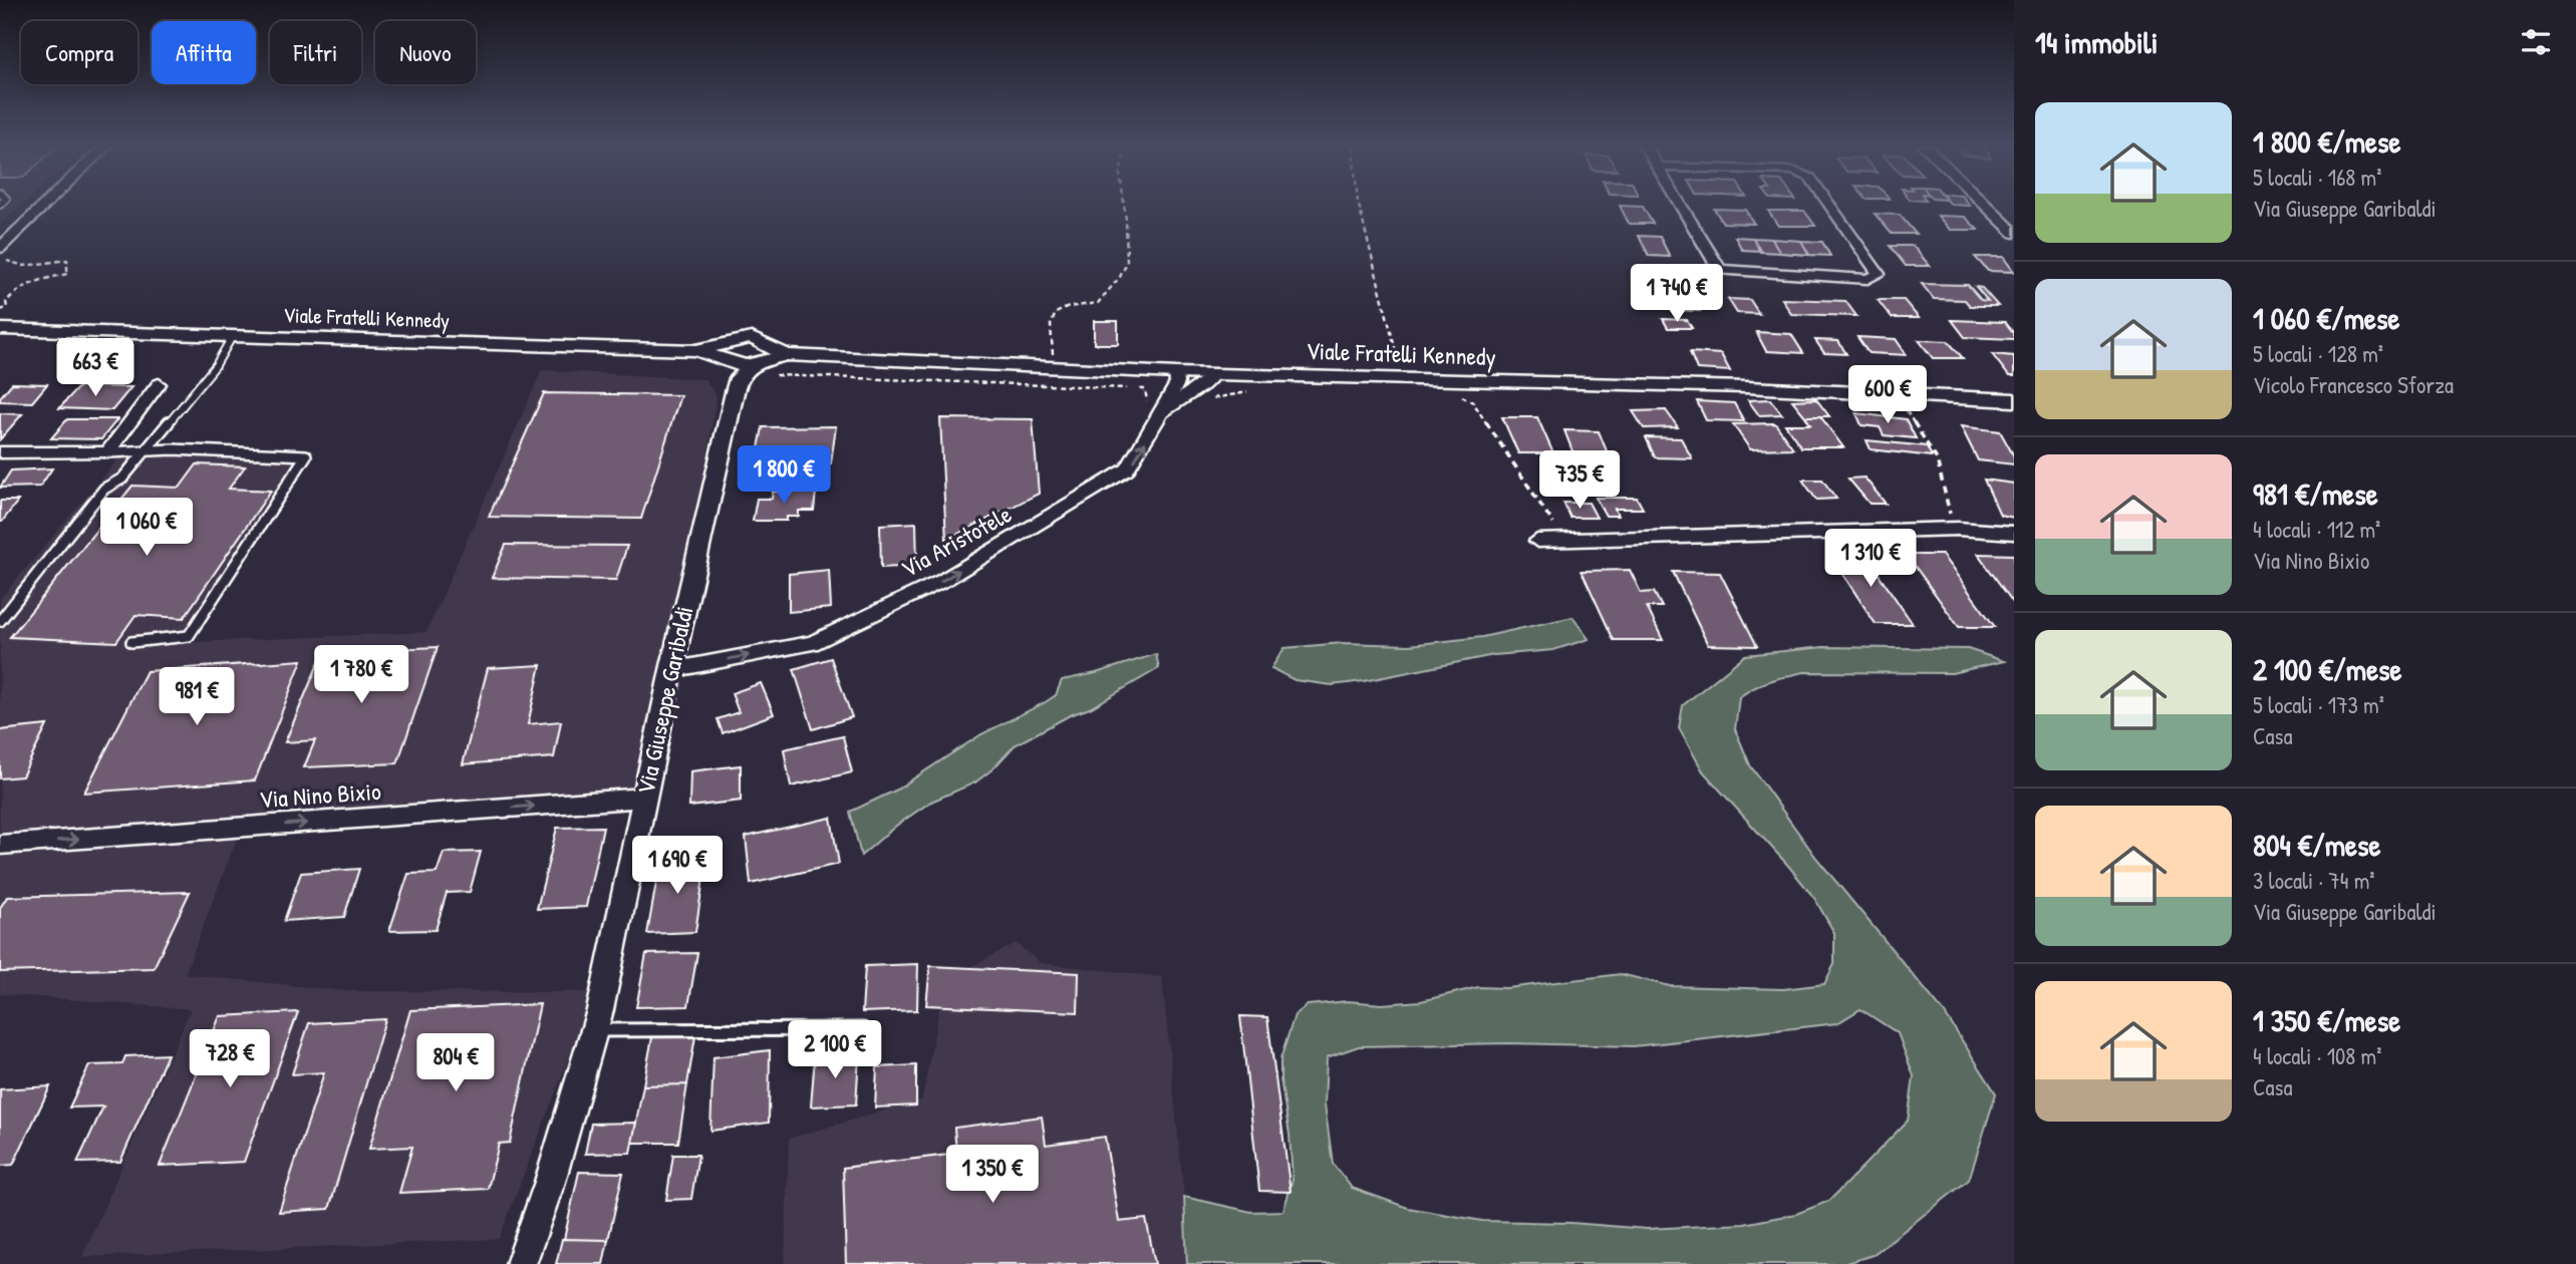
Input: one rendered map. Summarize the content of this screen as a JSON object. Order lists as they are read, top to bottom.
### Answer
{
  "streets": {
    "street": [
      "Viale Fratelli Kennedy",
      "Via Aristotele",
      "Via Giuseppe Garibaldi",
      "Via Nino Bixio"
    ]
  },
  "crossings": [
    ["Viale Fratelli Kennedy", "Via Aristotele"],
    ["Viale Fratelli Kennedy", "Via Giuseppe Garibaldi"],
    ["Via Aristotele", "Via Giuseppe Garibaldi"],
    ["Via Giuseppe Garibaldi", "Via Nino Bixio"]
  ],
  "one_way": ["Via Aristotele", "Via Nino Bixio"],
  "page": {
    "heading": "14 immobili",
    "chip": [
      "Compra",
      "Affitta",
      "Filtri",
      "Nuovo"
    ],
    "list": [
      {
        "name": "1 800 €/mese",
        "note": "5 locali · 168 m² · Via Giuseppe Garibaldi"
      },
      {
        "name": "1 060 €/mese",
        "note": "5 locali · 128 m² · Vicolo Francesco Sforza"
      },
      {
        "name": "981 €/mese",
        "note": "4 locali · 112 m² · Via Nino Bixio"
      },
      {
        "name": "2 100 €/mese",
        "note": "5 locali · 173 m² · Casa"
      },
      {
        "name": "804 €/mese",
        "note": "3 locali · 74 m² · Via Giuseppe Garibaldi"
      },
      {
        "name": "1 350 €/mese",
        "note": "4 locali · 108 m² · Casa"
      }
    ],
    "price": [
      "1 740 €",
      "663 €",
      "600 €",
      "1 800 €",
      "735 €",
      "1 060 €",
      "1 310 €",
      "1 780 €",
      "981 €",
      "1 690 €",
      "2 100 €",
      "728 €",
      "804 €",
      "1 350 €"
    ]
  }
}
